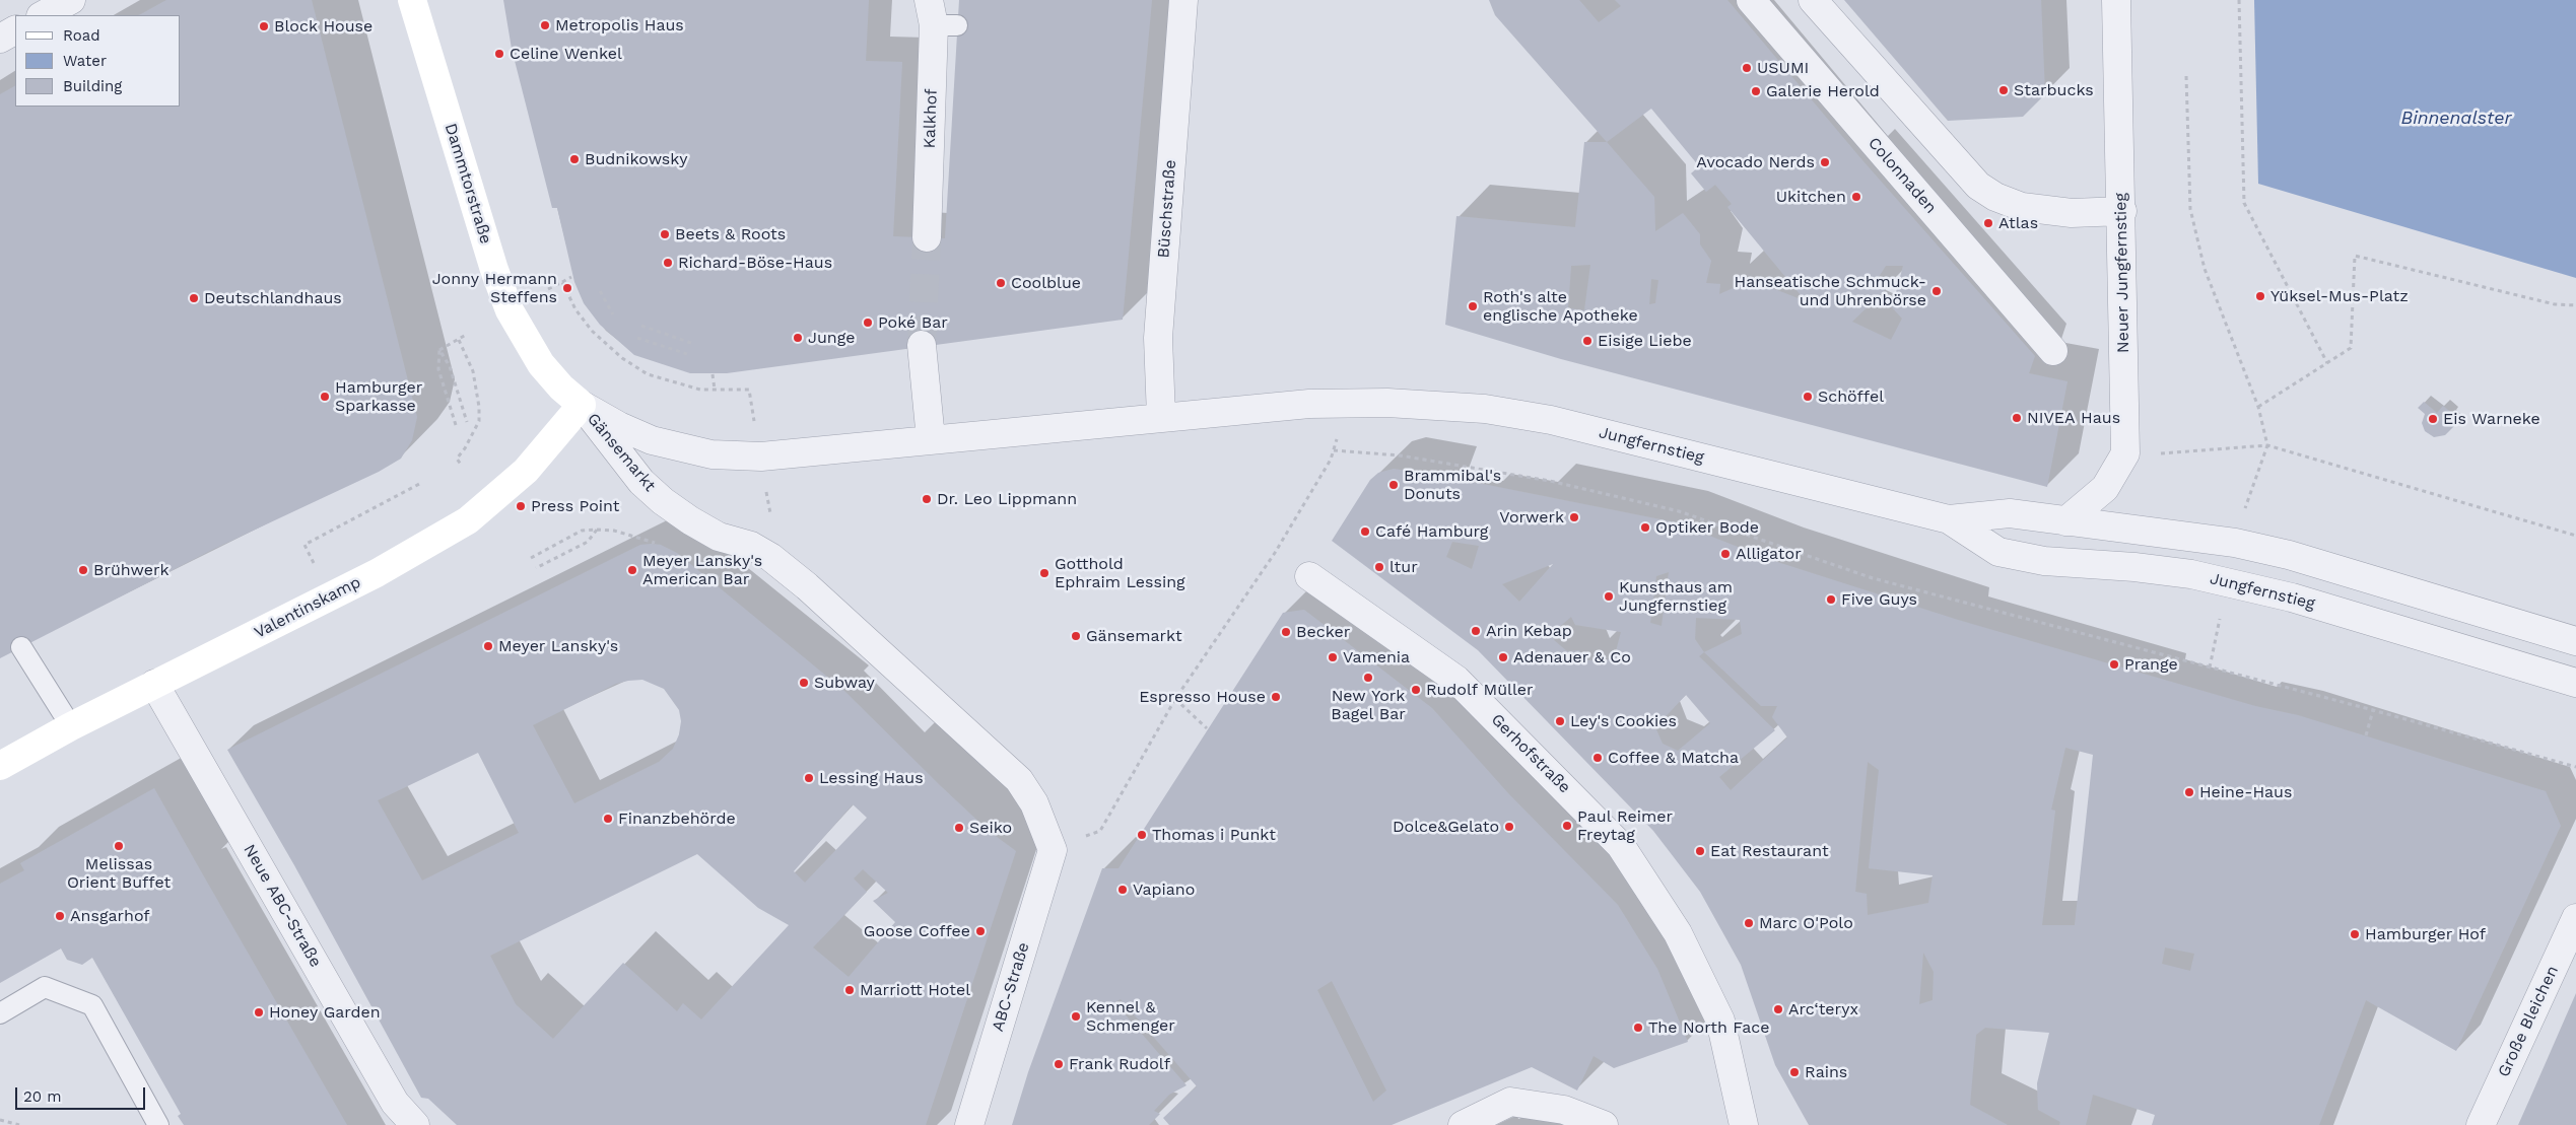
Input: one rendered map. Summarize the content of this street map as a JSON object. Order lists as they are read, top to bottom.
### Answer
{
  "streets": {
    "street": [
      "Kalkhof",
      "Colonnaden",
      "Dammtorstraße",
      "Büschstraße",
      "Neuer Jungfernstieg",
      "Jungfernstieg",
      "Gänsemarkt",
      "Valentinskamp",
      "Gerhofstraße",
      "Neue ABC-Straße",
      "ABC-Straße",
      "Große Bleichen"
    ]
  },
  "crossings": [
    ["Dammtorstraße", "Gänsemarkt"],
    ["Dammtorstraße", "Valentinskamp"],
    ["Büschstraße", "Gänsemarkt"],
    ["Neuer Jungfernstieg", "Jungfernstieg"],
    ["Jungfernstieg", "Gänsemarkt"],
    ["Gänsemarkt", "Valentinskamp"],
    ["Gänsemarkt", "ABC-Straße"],
    ["Valentinskamp", "Neue ABC-Straße"]
  ],
  "water": ["Binnenalster"],
  "places": [
    "Metropolis Haus",
    "Block House",
    "Celine Wenkel",
    "USUMI",
    "Starbucks",
    "Galerie Herold",
    "Budnikowsky",
    "Avocado Nerds",
    "Ukitchen",
    "Atlas",
    "Beets & Roots",
    "Richard-Böse-Haus",
    "Coolblue",
    "Jonny Hermann Steffens",
    "Hanseatische Schmuck- und Uhrenbörse",
    "Yüksel-Mus-Platz",
    "Deutschlandhaus",
    "Roth's alte englische Apotheke",
    "Poké Bar",
    "Junge",
    "Eisige Liebe",
    "Hamburger Sparkasse",
    "Schöffel",
    "NIVEA Haus",
    "Eis Warneke",
    "Brammibal's Donuts",
    "Dr. Leo Lippmann",
    "Press Point",
    "Vorwerk",
    "Optiker Bode",
    "Café Hamburg",
    "Alligator",
    "ltur",
    "Brühwerk",
    "Meyer Lansky's American Bar",
    "Gotthold Ephraim Lessing",
    "Kunsthaus am Jungfernstieg",
    "Five Guys",
    "Arin Kebap",
    "Becker",
    "Gänsemarkt",
    "Meyer Lansky's",
    "Vamenia",
    "Adenauer & Co",
    "Prange",
    "New York Bagel Bar",
    "Subway",
    "Rudolf Müller",
    "Espresso House",
    "Ley's Cookies",
    "Coffee & Matcha",
    "Lessing Haus",
    "Heine-Haus",
    "Finanzbehörde",
    "Paul Reimer Freytag",
    "Dolce&Gelato",
    "Seiko",
    "Thomas i Punkt",
    "Melissas Orient Buffet",
    "Eat Restaurant",
    "Vapiano",
    "Ansgarhof",
    "Marc O'Polo",
    "Goose Coffee",
    "Hamburger Hof",
    "Marriott Hotel",
    "Arc‘teryx",
    "Honey Garden",
    "Kennel & Schmenger",
    "The North Face",
    "Frank Rudolf",
    "Rains"
  ],
  "legend": ["Road", "Water", "Building"],
  "scale_bar": "20 m"
}
